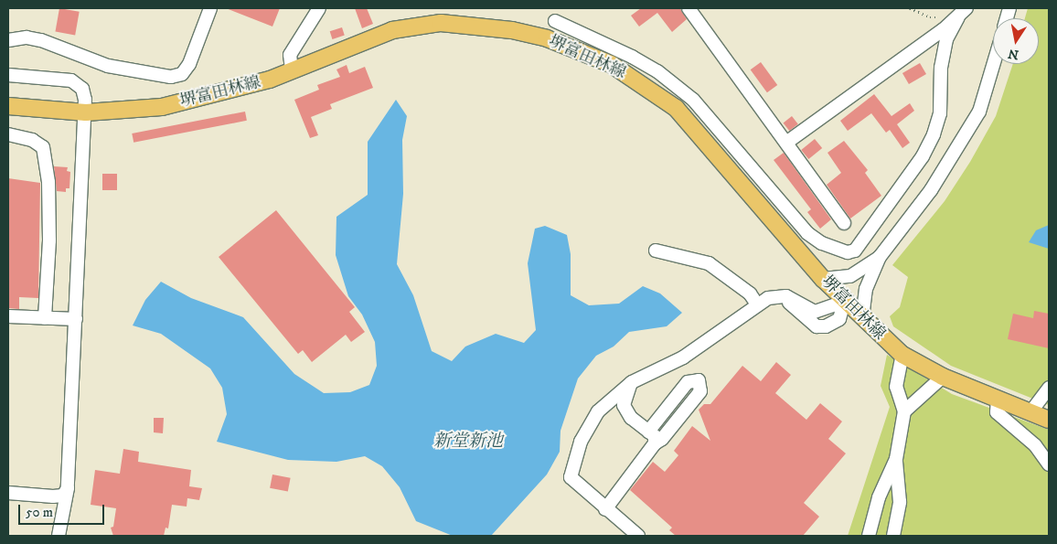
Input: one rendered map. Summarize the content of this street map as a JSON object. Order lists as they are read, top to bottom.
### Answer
{
  "streets": {
    "main road": ["堺富田林線"]
  },
  "water": ["新堂新池"],
  "scale_bar": "50 m",
  "north": "bottom"
}
